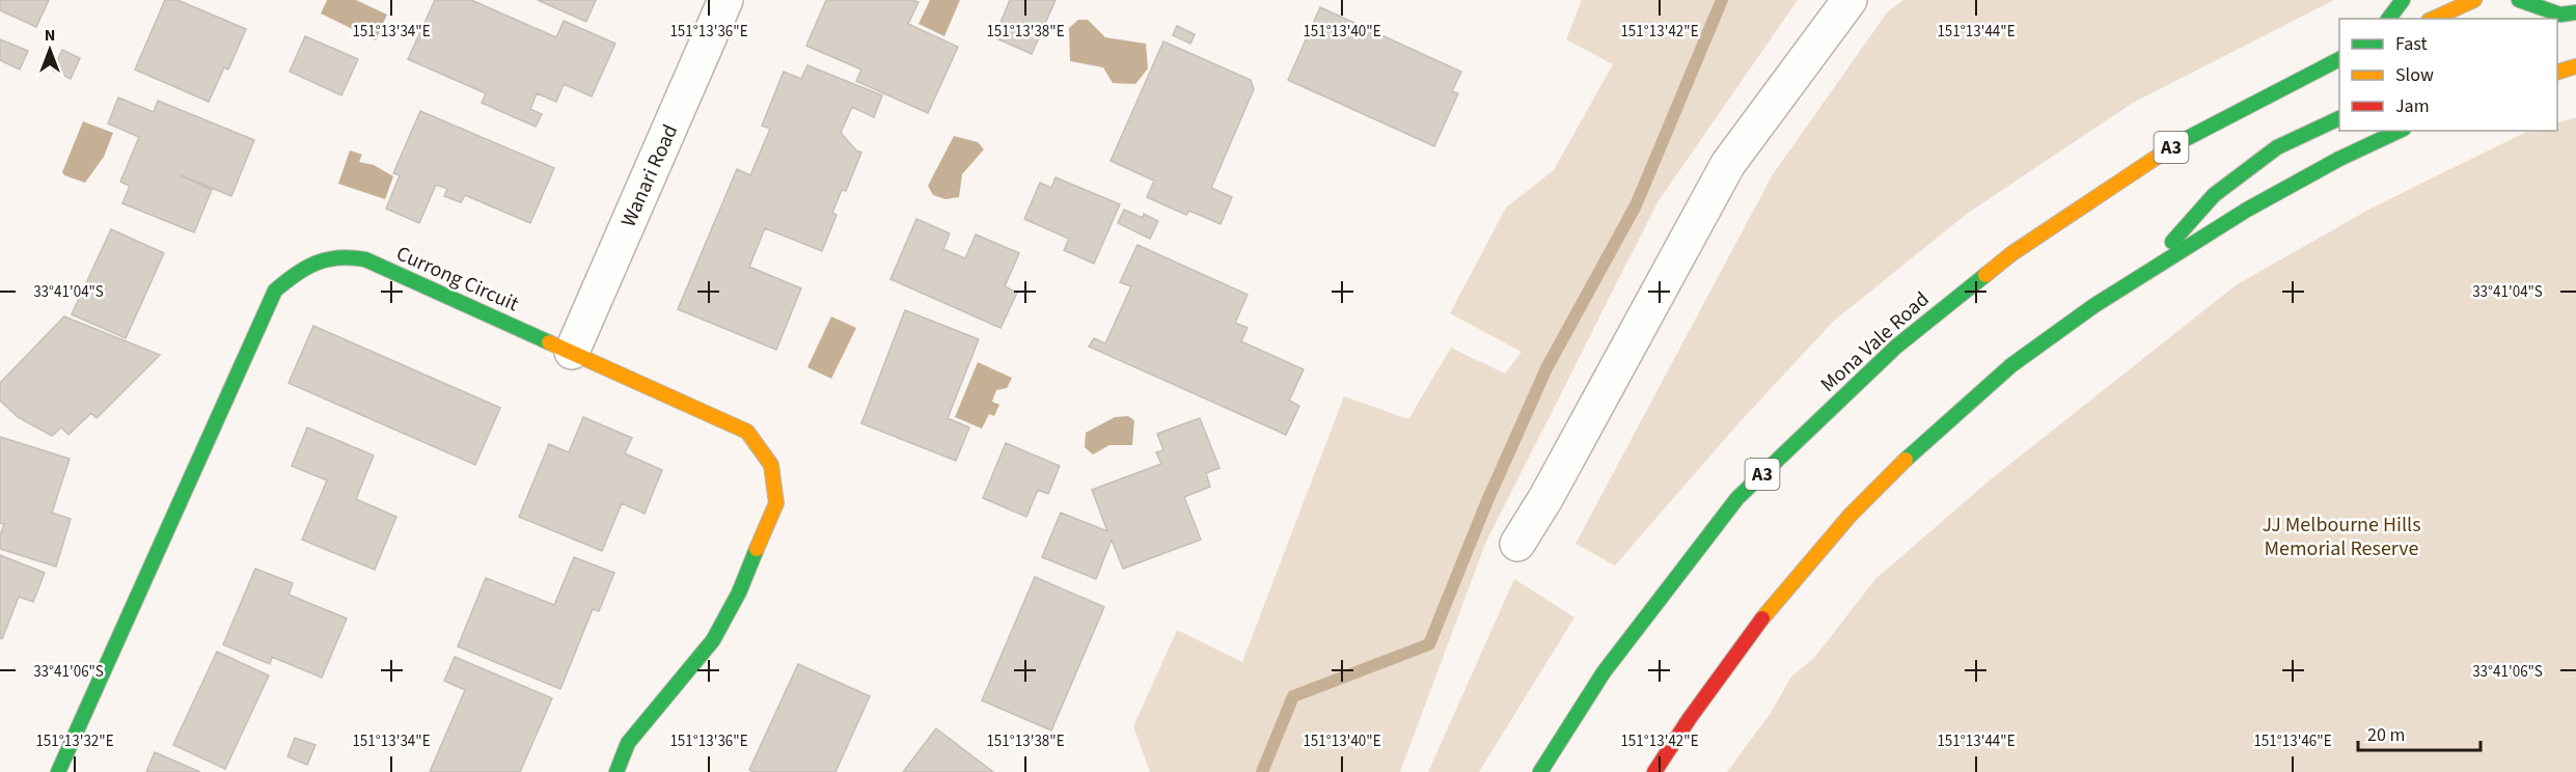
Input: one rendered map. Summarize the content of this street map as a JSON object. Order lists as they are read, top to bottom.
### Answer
{
  "streets": {
    "main road": ["A3", "Currong Circuit", "Mona Vale Road"],
    "street": ["Wanari Road"]
  },
  "crossings": [
    ["Wanari Road", "Currong Circuit"]
  ],
  "parks": ["JJ Melbourne Hills Memorial Reserve"],
  "legend": ["Fast", "Slow", "Jam"],
  "scale_bar": "20 m",
  "north": "top",
  "coordinates": [
    "151°13'34\"E",
    "151°13'36\"E",
    "151°13'38\"E",
    "151°13'40\"E",
    "151°13'42\"E",
    "151°13'44\"E",
    "33°41'04\"S",
    "33°41'06\"S",
    "151°13'32\"E",
    "151°13'46\"E"
  ]
}
